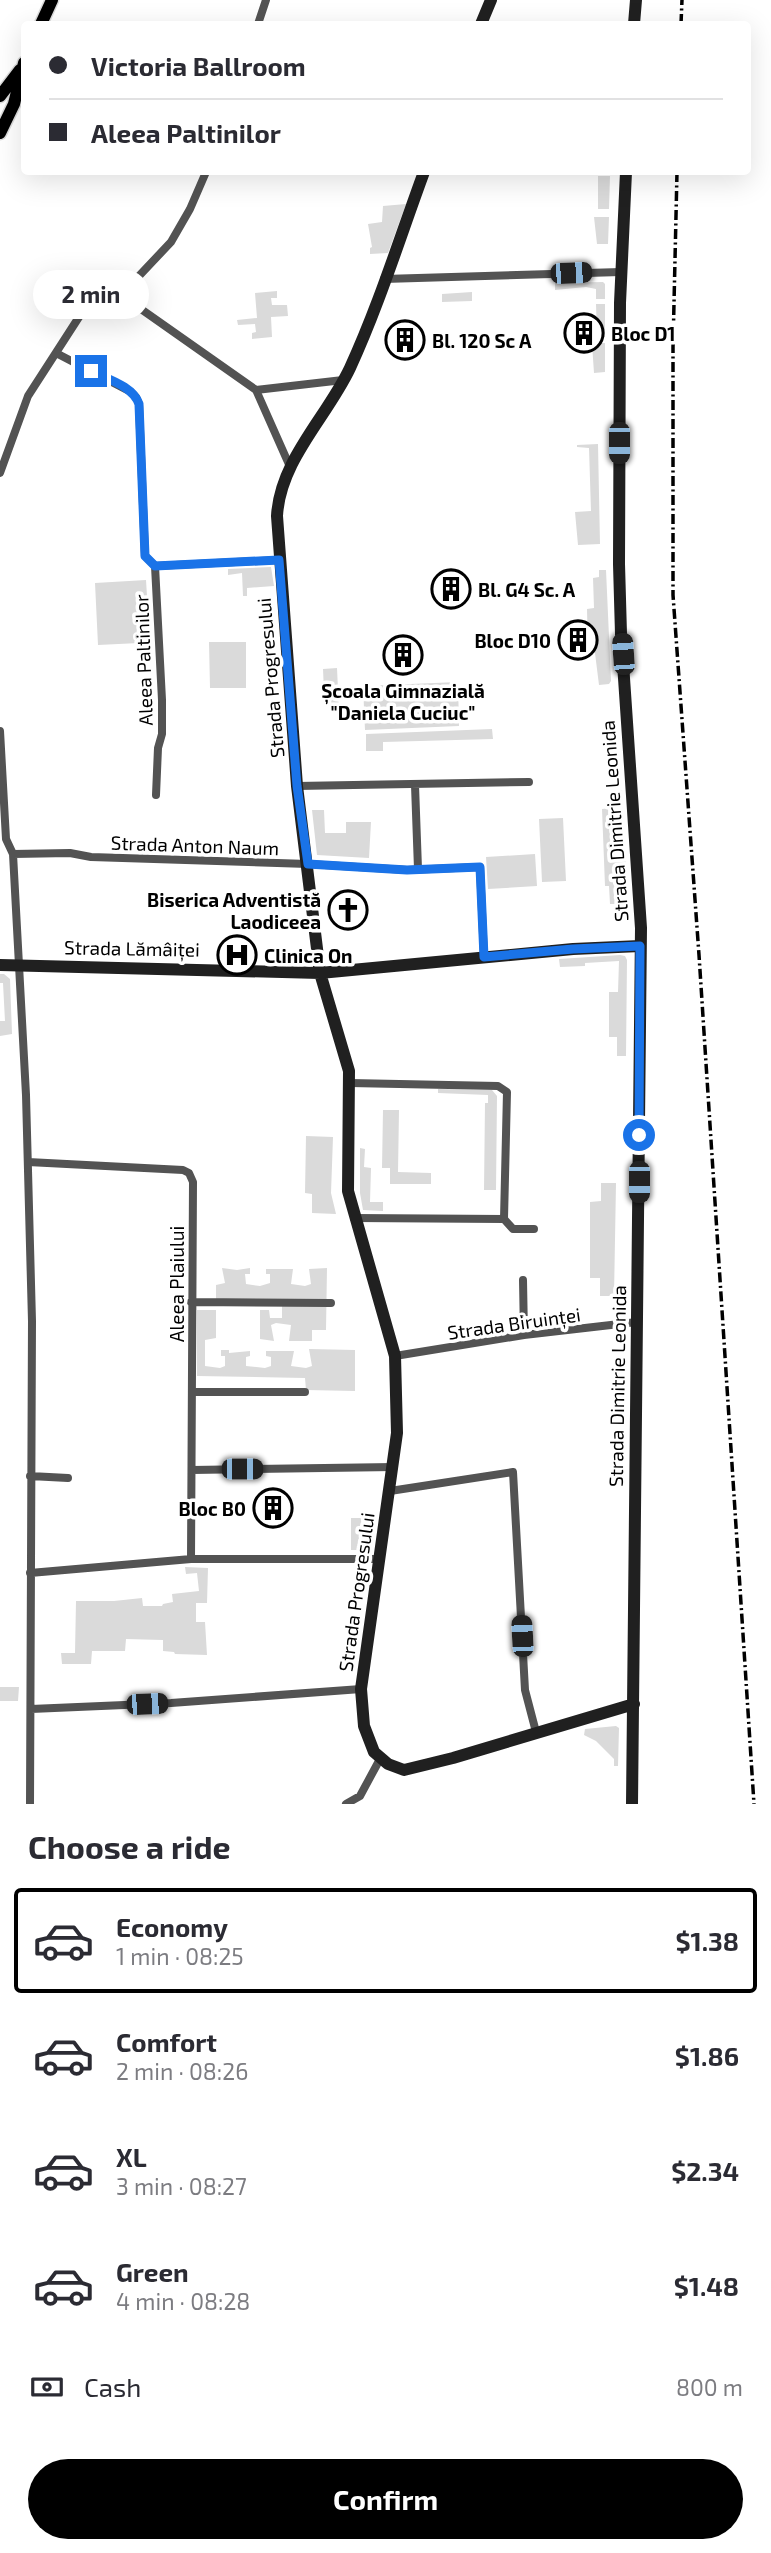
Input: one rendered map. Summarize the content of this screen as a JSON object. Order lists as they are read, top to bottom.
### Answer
{
  "streets": {
    "street": [
      "Aleea Paltinilor",
      "Strada Progresului",
      "Strada Dimitrie Leonida",
      "Strada Anton Naum",
      "Strada Lămâiței",
      "Aleea Plaiului",
      "Strada Biruinței"
    ]
  },
  "crossings": [
    ["Aleea Paltinilor", "Strada Progresului"],
    ["Strada Progresului", "Strada Anton Naum"],
    ["Strada Progresului", "Strada Lămâiței"],
    ["Strada Progresului", "Strada Biruinței"],
    ["Strada Dimitrie Leonida", "Strada Lămâiței"],
    ["Strada Dimitrie Leonida", "Strada Biruinței"],
    ["Strada Anton Naum", "Strada Lămâiței"]
  ],
  "places": {
    "building": [
      "Bloc D1",
      "Bl. 120 Sc A",
      "Bl. G4 Sc. A",
      "Bloc D10",
      "Școala Gimnazială \"Daniela Cuciuc\"",
      "Bloc B0"
    ],
    "church": ["Biserica Adventistă Laodiceea"],
    "hospital": ["Clinica On"]
  },
  "page": {
    "banner": ["Victoria Ballroom", "Aleea Paltinilor"],
    "bubble": "2 min",
    "heading": "Choose a ride",
    "list": [
      {
        "name": "Economy",
        "note": "1 min · 08:25",
        "value": "$1.38"
      },
      {
        "name": "Comfort",
        "note": "2 min · 08:26",
        "value": "$1.86"
      },
      {
        "name": "XL",
        "note": "3 min · 08:27",
        "value": "$2.34"
      },
      {
        "name": "Green",
        "note": "4 min · 08:28",
        "value": "$1.48"
      }
    ],
    "pay": ["Cash", "800 m"],
    "buttons": "Confirm"
  }
}
